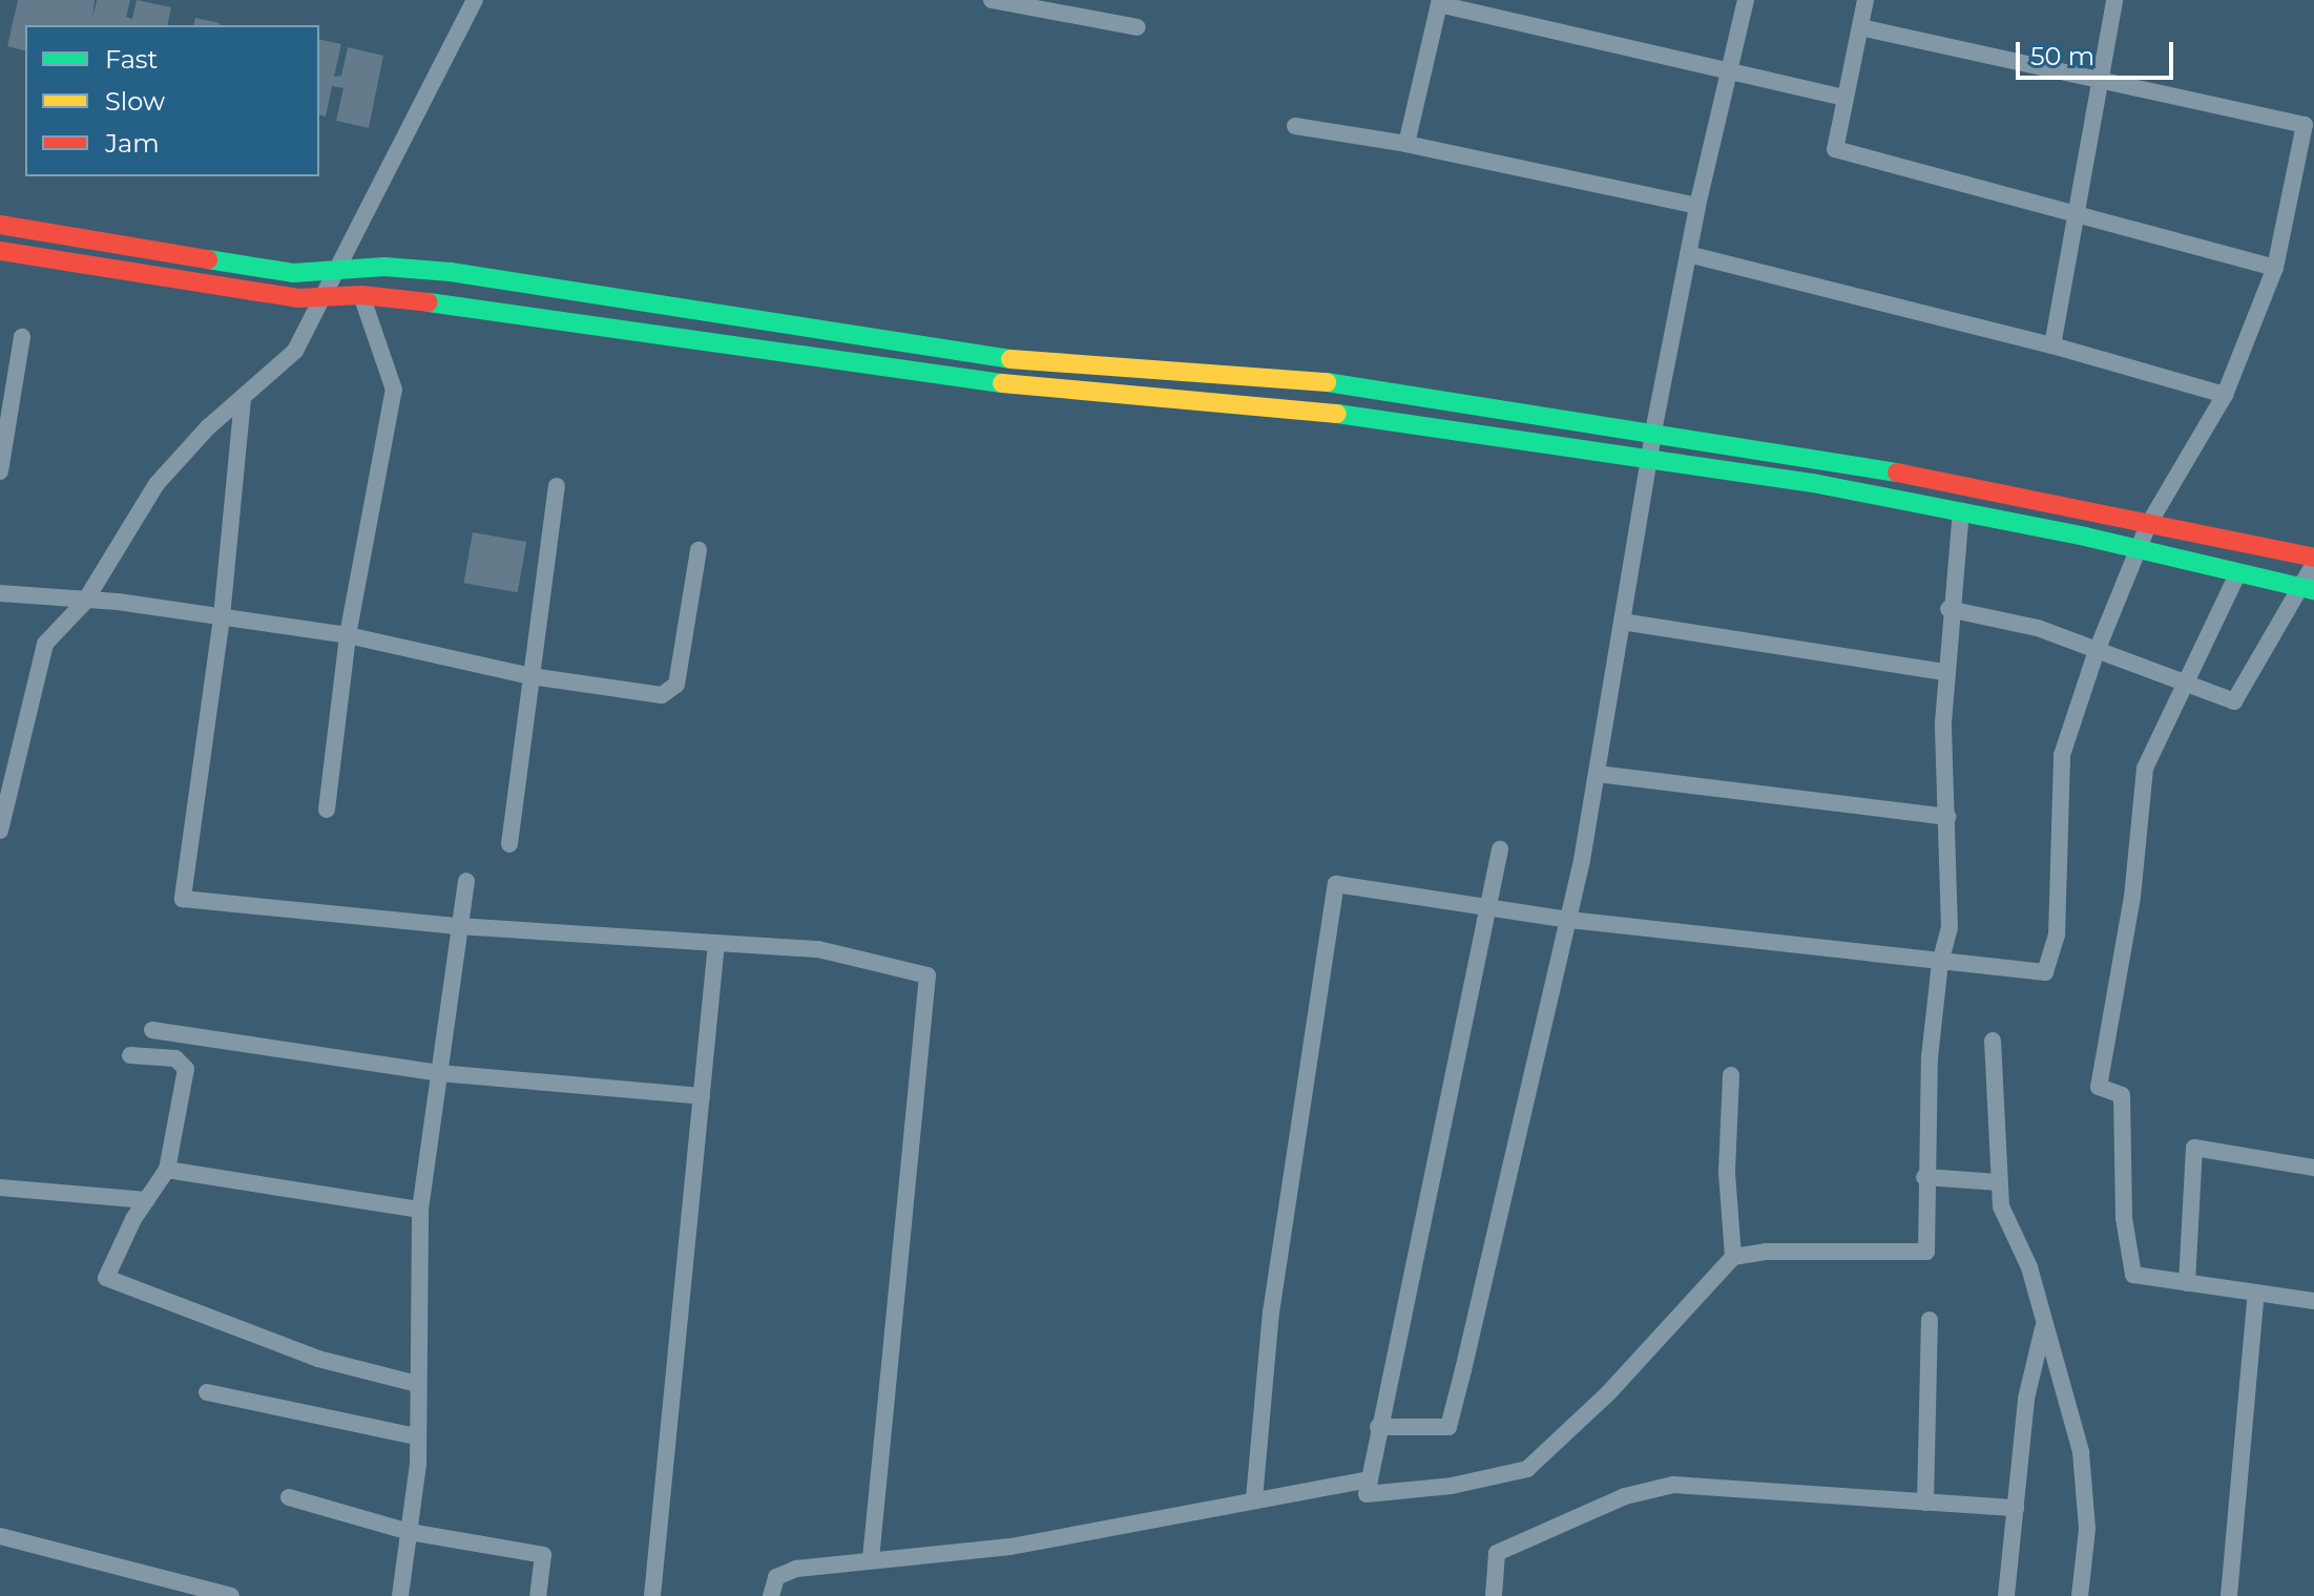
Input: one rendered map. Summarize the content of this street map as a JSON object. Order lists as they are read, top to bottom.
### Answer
{
  "legend": ["Fast", "Slow", "Jam"],
  "scale_bar": "50 m"
}
